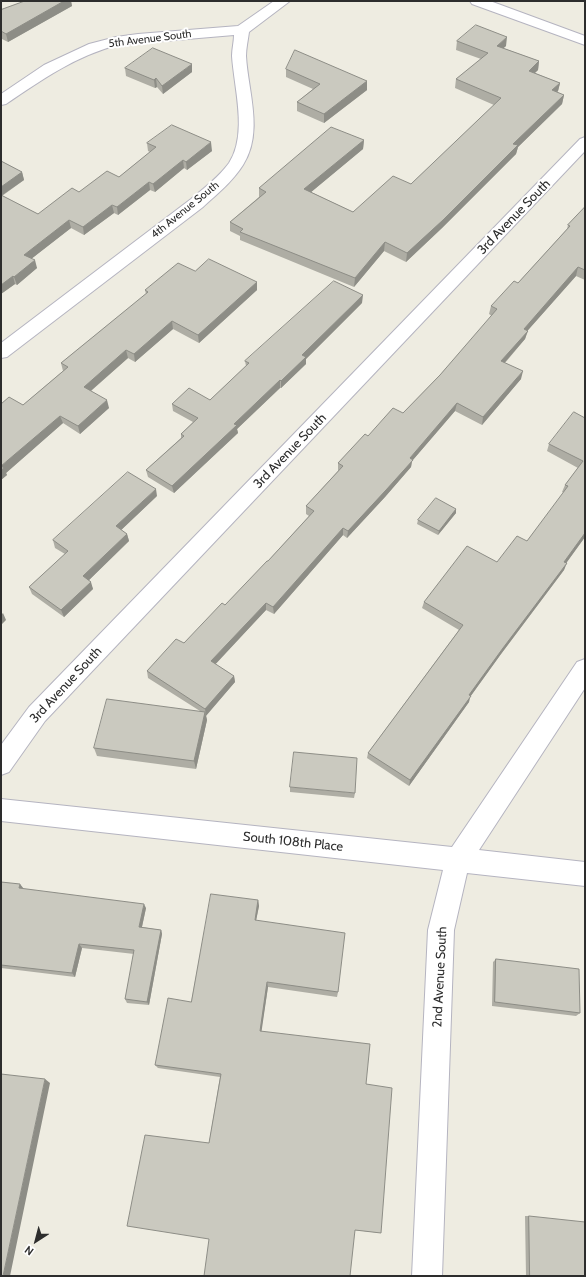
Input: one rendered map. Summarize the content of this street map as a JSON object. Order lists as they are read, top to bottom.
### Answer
{
  "streets": {
    "street": [
      "5th Avenue South",
      "4th Avenue South",
      "3rd Avenue South",
      "South 108th Place",
      "2nd Avenue South"
    ]
  },
  "crossings": [
    ["5th Avenue South", "4th Avenue South"],
    ["South 108th Place", "2nd Avenue South"]
  ],
  "north": "bottom left"
}
